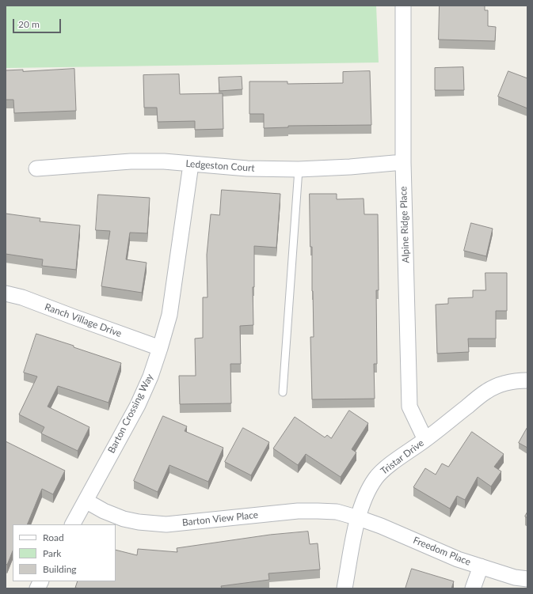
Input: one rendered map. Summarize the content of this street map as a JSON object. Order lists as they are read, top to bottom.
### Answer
{
  "streets": {
    "street": [
      "Ledgeston Court",
      "Alpine Ridge Place",
      "Ranch Village Drive",
      "Barton Crossing Way",
      "Tristar Drive",
      "Barton View Place",
      "Freedom Place"
    ]
  },
  "crossings": [
    ["Ledgeston Court", "Alpine Ridge Place"],
    ["Ledgeston Court", "Barton Crossing Way"],
    ["Alpine Ridge Place", "Tristar Drive"],
    ["Ranch Village Drive", "Barton Crossing Way"],
    ["Barton Crossing Way", "Barton View Place"],
    ["Tristar Drive", "Barton View Place"],
    ["Tristar Drive", "Freedom Place"],
    ["Barton View Place", "Freedom Place"]
  ],
  "legend": ["Road", "Park", "Building"],
  "scale_bar": "20 m"
}
